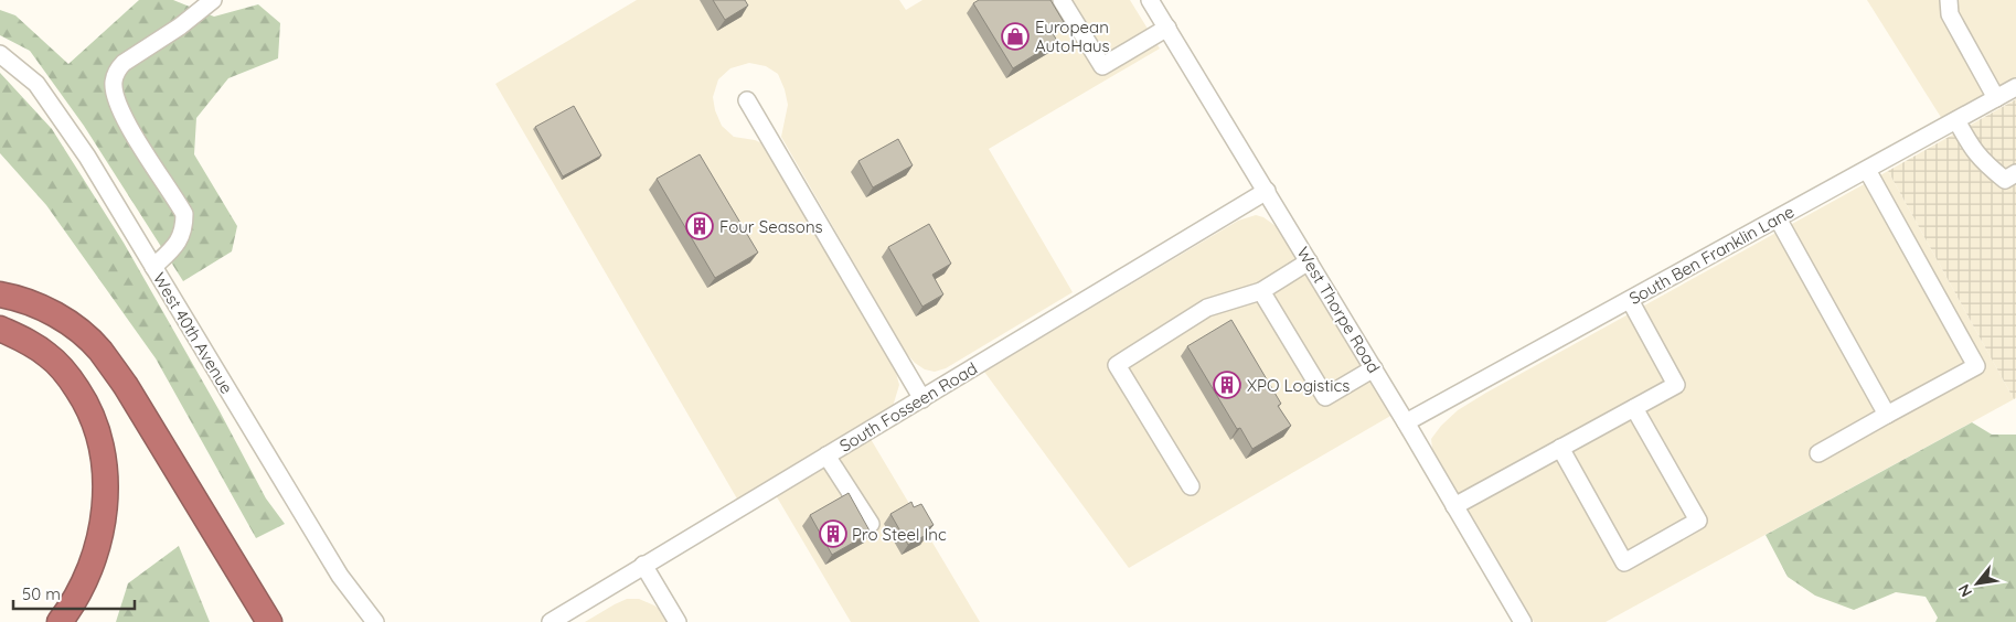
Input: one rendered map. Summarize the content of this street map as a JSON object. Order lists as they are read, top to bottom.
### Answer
{
  "streets": {
    "street": [
      "South Ben Franklin Lane",
      "West Thorpe Road",
      "West 40th Avenue",
      "South Fosseen Road"
    ]
  },
  "crossings": [
    ["South Ben Franklin Lane", "West Thorpe Road"],
    ["West Thorpe Road", "South Fosseen Road"]
  ],
  "places": {
    "shop": ["European AutoHaus"],
    "building": ["Four Seasons", "XPO Logistics", "Pro Steel Inc"]
  },
  "scale_bar": "50 m",
  "north": "bottom left"
}
